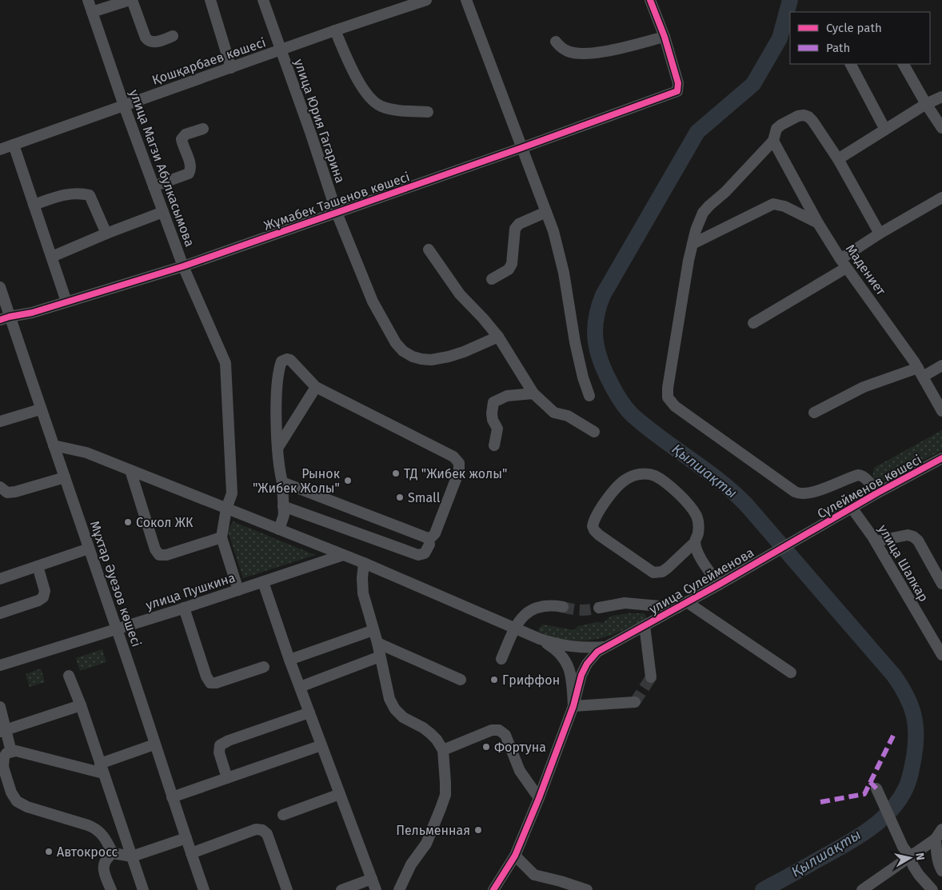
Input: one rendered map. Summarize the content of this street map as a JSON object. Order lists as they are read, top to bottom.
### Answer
{
  "streets": {
    "street": [
      "Қошқарбаев көшесі",
      "улица Юрия Гагарина",
      "улица Магзи Абулкасымова",
      "Жұмабек Тәшенов көшесі",
      "Мадениет",
      "Сүлейменов көшесі",
      "улица Шалкар",
      "улица Сулейменова",
      "Мұхтар Әуезов көшесі",
      "улица Пушкина"
    ]
  },
  "crossings": [
    ["Қошқарбаев көшесі", "улица Юрия Гагарина"],
    ["Қошқарбаев көшесі", "улица Магзи Абулкасымова"],
    ["улица Юрия Гагарина", "Жұмабек Тәшенов көшесі"],
    ["улица Магзи Абулкасымова", "Жұмабек Тәшенов көшесі"],
    ["Жұмабек Тәшенов көшесі", "Мұхтар Әуезов көшесі"],
    ["Сүлейменов көшесі", "улица Шалкар"],
    ["Сүлейменов көшесі", "улица Сулейменова"],
    ["Мұхтар Әуезов көшесі", "улица Пушкина"]
  ],
  "water": ["Қылшақты"],
  "places": [
    "ТД \"Жибек жолы\"",
    "Рынок \"Жибек Жолы\"",
    "Small",
    "Сокол ЖК",
    "Гриффон",
    "Фортуна",
    "Пельменная",
    "Автокросс"
  ],
  "legend": ["Cycle path", "Path"],
  "north": "right"
}
